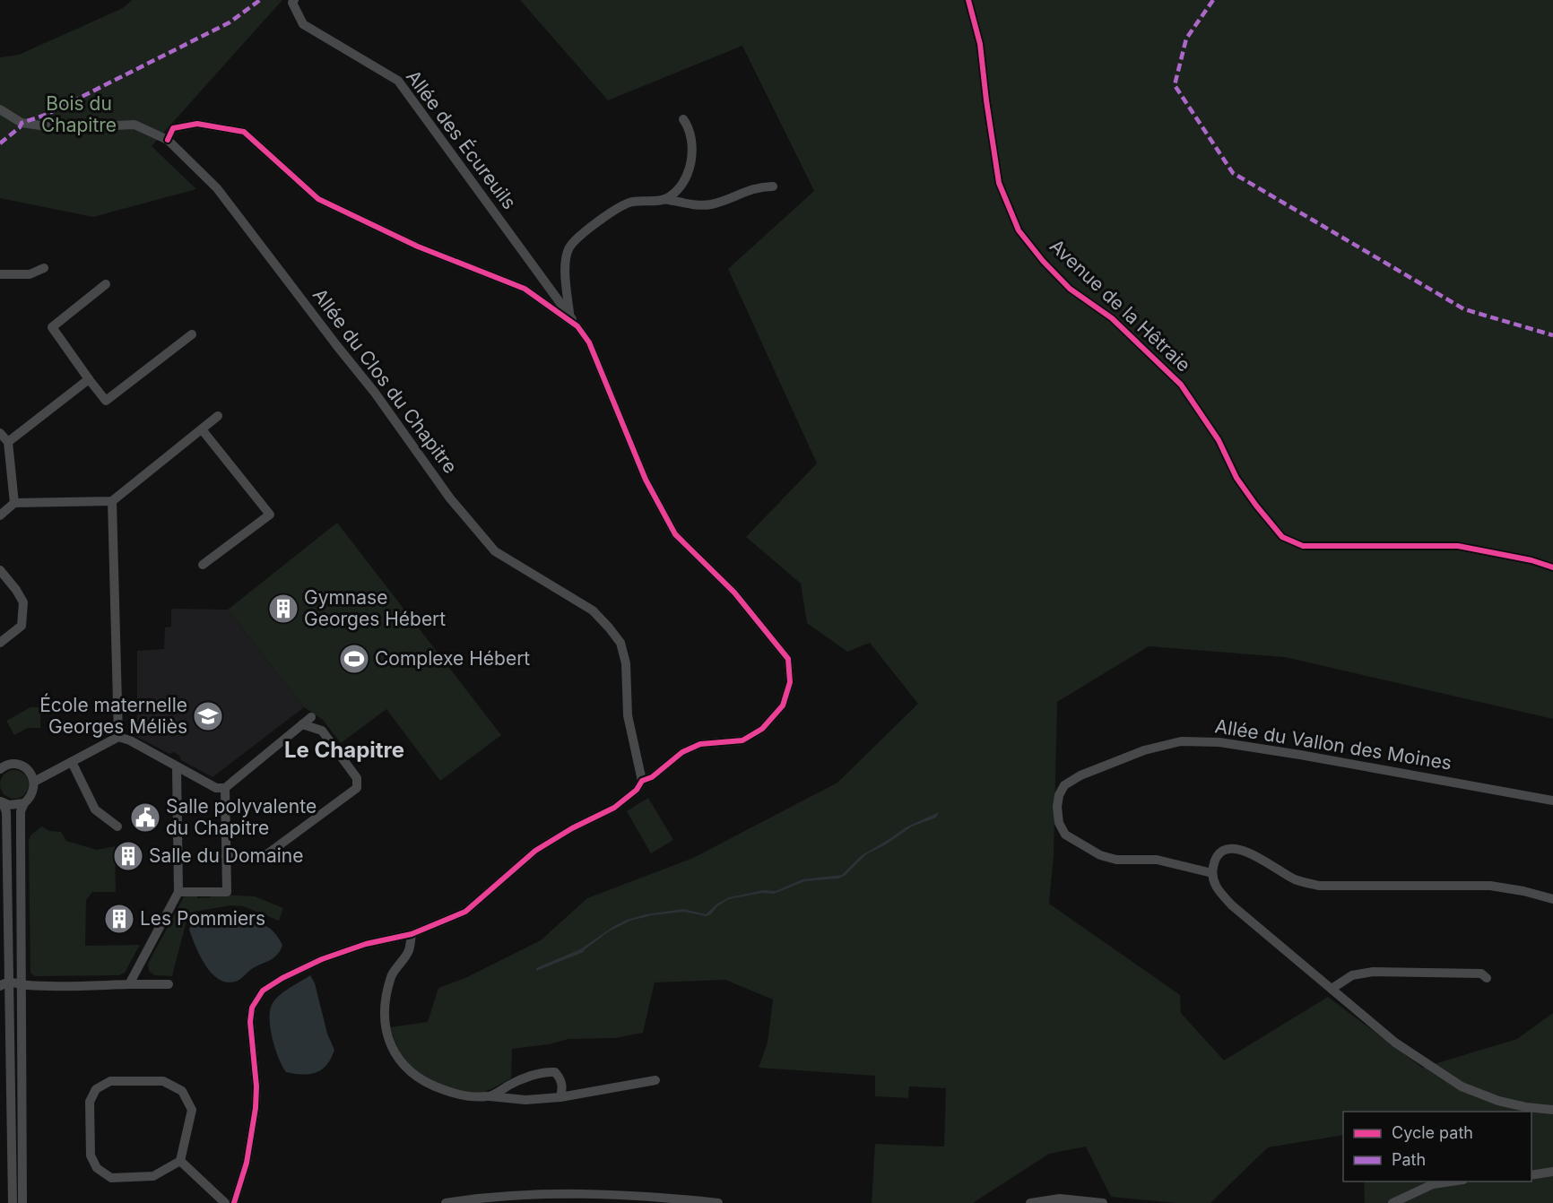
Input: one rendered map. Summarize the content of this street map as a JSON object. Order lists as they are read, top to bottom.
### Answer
{
  "streets": {
    "street": [
      "Allée des Écureuils",
      "Avenue de la Hêtraie",
      "Allée du Clos du Chapitre",
      "Allée du Vallon des Moines"
    ]
  },
  "crossings": [
    ["Allée des Écureuils", "Allée du Clos du Chapitre"]
  ],
  "districts": ["Le Chapitre"],
  "parks": ["Bois du Chapitre"],
  "places": {
    "building": ["Gymnase Georges Hébert", "Salle du Domaine", "Les Pommiers"],
    "sports": ["Complexe Hébert"],
    "school or university": ["École maternelle Georges Méliès"],
    "public building": ["Salle polyvalente du Chapitre"]
  },
  "legend": ["Cycle path", "Path"]
}
